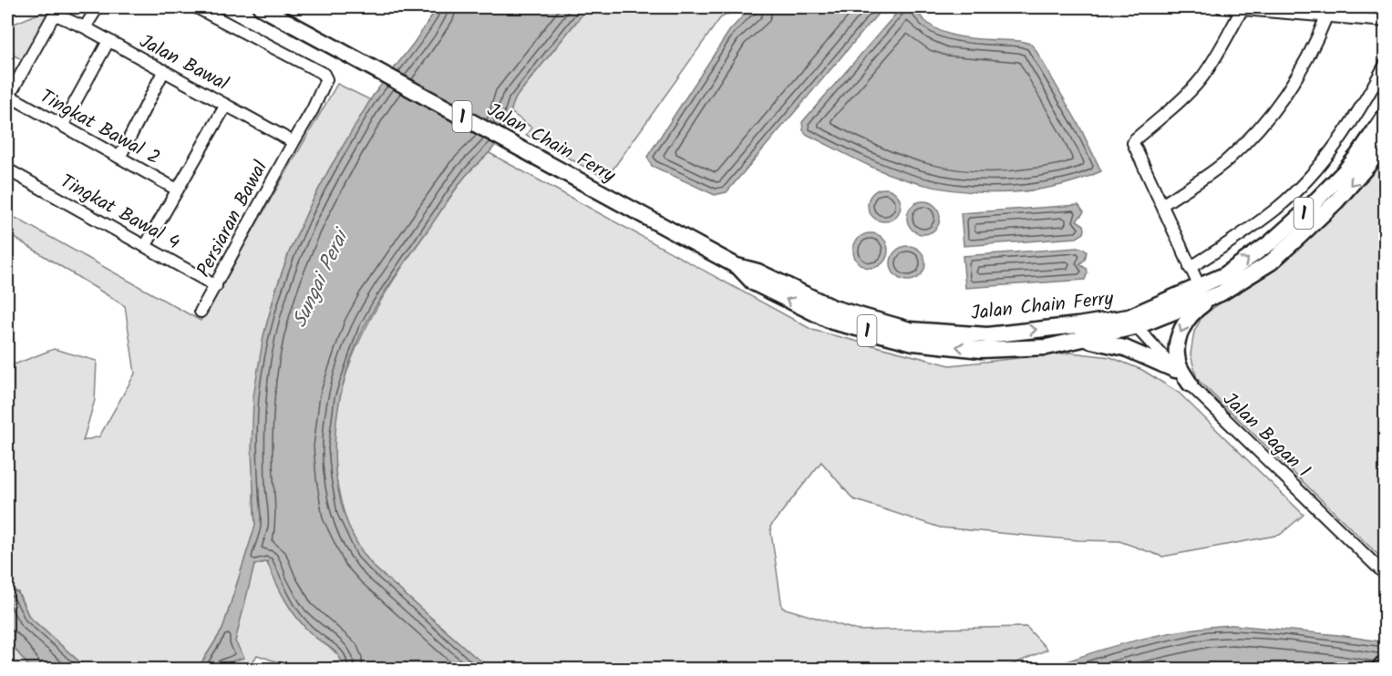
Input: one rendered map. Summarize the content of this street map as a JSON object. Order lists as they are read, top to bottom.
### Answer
{
  "streets": {
    "highway": ["1", "Jalan Chain Ferry"],
    "street": [
      "Jalan Bawal",
      "Tingkat Bawal 2",
      "Tingkat Bawal 4",
      "Persiaran Bawal",
      "Jalan Bagan 1"
    ]
  },
  "crossings": [
    ["Jalan Bawal", "Tingkat Bawal 2"],
    ["Jalan Bawal", "Persiaran Bawal"],
    ["Jalan Chain Ferry", "Jalan Bagan 1"],
    ["Tingkat Bawal 4", "Persiaran Bawal"]
  ],
  "water": ["Sungai Perai"]
}
